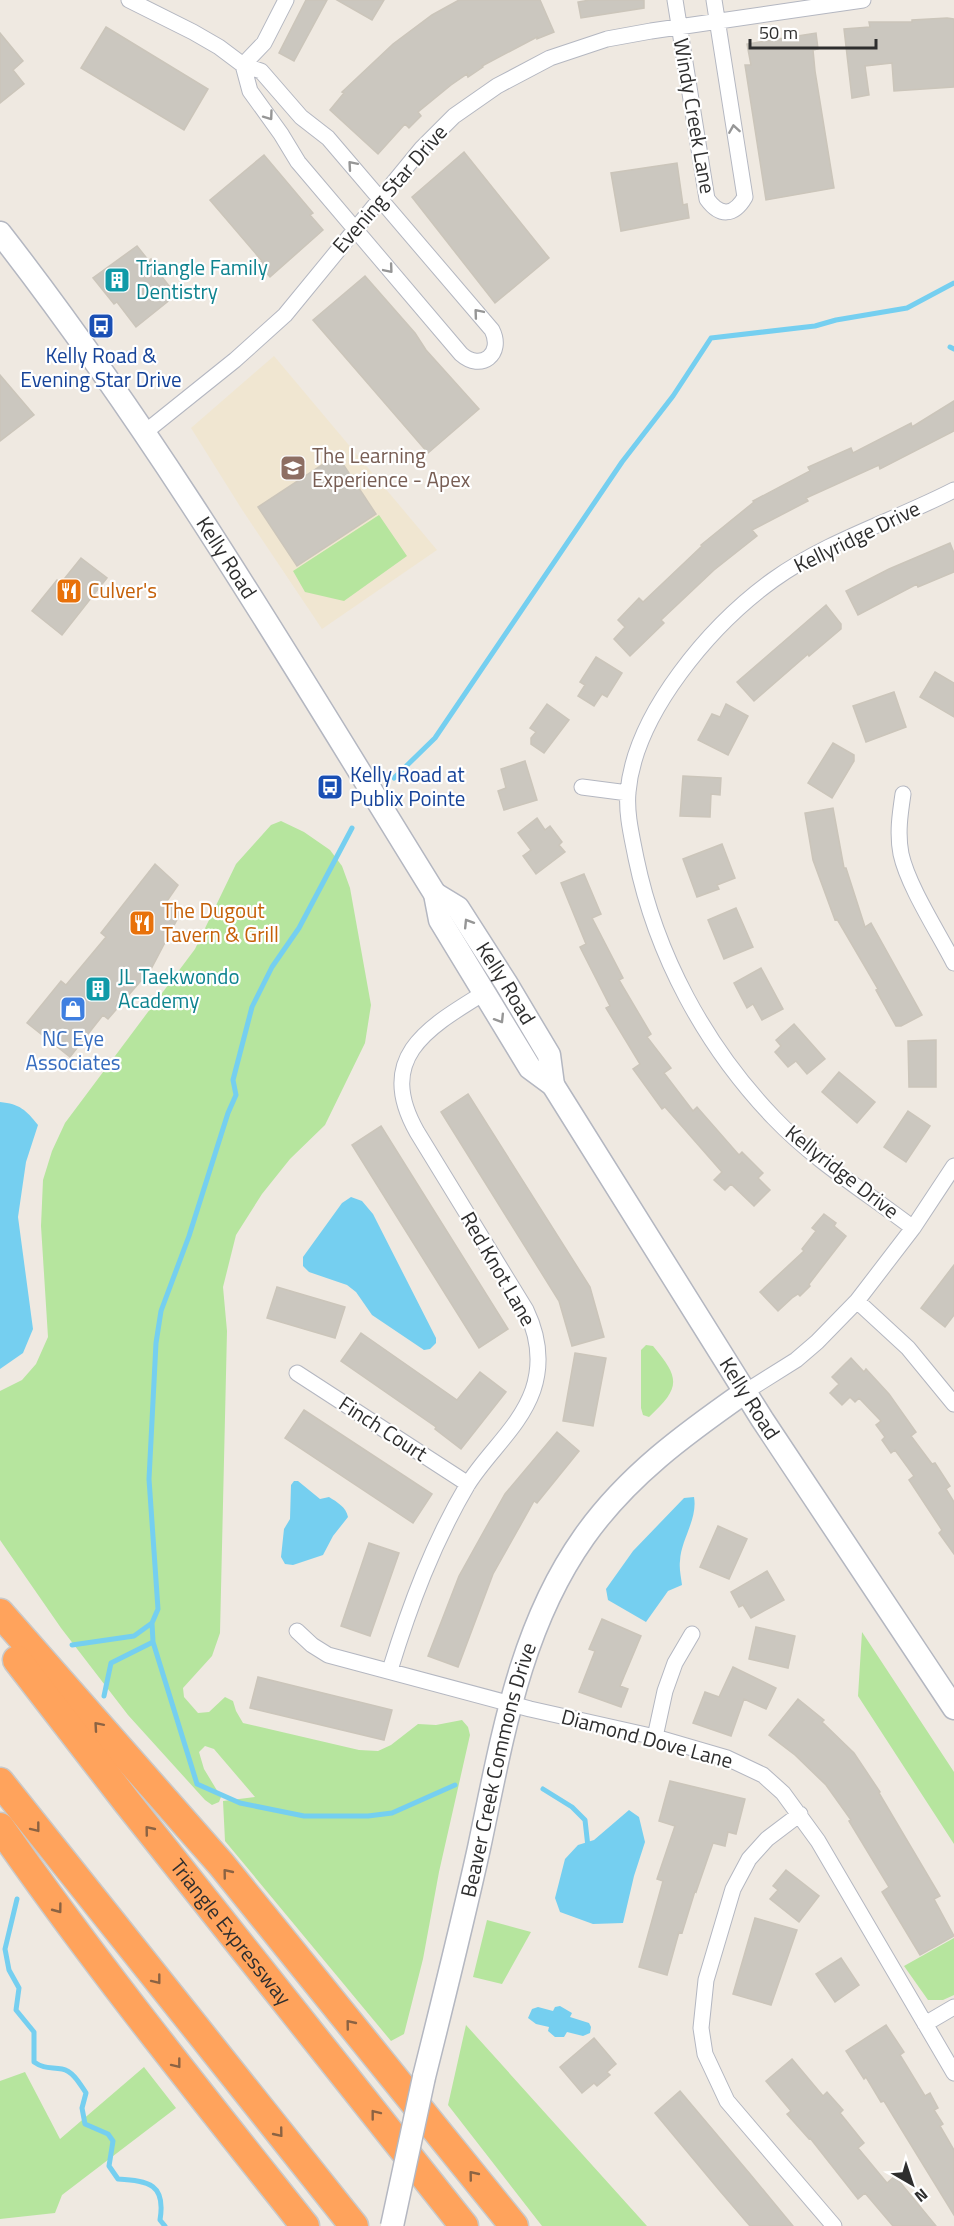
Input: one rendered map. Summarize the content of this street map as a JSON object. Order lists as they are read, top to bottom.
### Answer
{
  "streets": {
    "highway": ["Triangle Expressway"],
    "main road": ["Kelly Road", "Beaver Creek Commons Drive"],
    "street": [
      "Windy Creek Lane",
      "Evening Star Drive",
      "Kellyridge Drive",
      "Red Knot Lane",
      "Finch Court",
      "Diamond Dove Lane"
    ]
  },
  "crossings": [
    ["Windy Creek Lane", "Evening Star Drive"],
    ["Evening Star Drive", "Kelly Road"],
    ["Kelly Road", "Red Knot Lane"],
    ["Kelly Road", "Beaver Creek Commons Drive"],
    ["Red Knot Lane", "Finch Court"],
    ["Red Knot Lane", "Diamond Dove Lane"],
    ["Diamond Dove Lane", "Beaver Creek Commons Drive"]
  ],
  "places": {
    "building": ["Triangle Family Dentistry", "JL Taekwondo Academy"],
    "bus stop": ["Kelly Road & Evening Star Drive", "Kelly Road at Publix Pointe"],
    "school or university": ["The Learning Experience - Apex"],
    "restaurant": ["Culver's", "The Dugout Tavern & Grill"],
    "shop": ["NC Eye Associates"]
  },
  "scale_bar": "50 m",
  "north": "bottom right"
}
